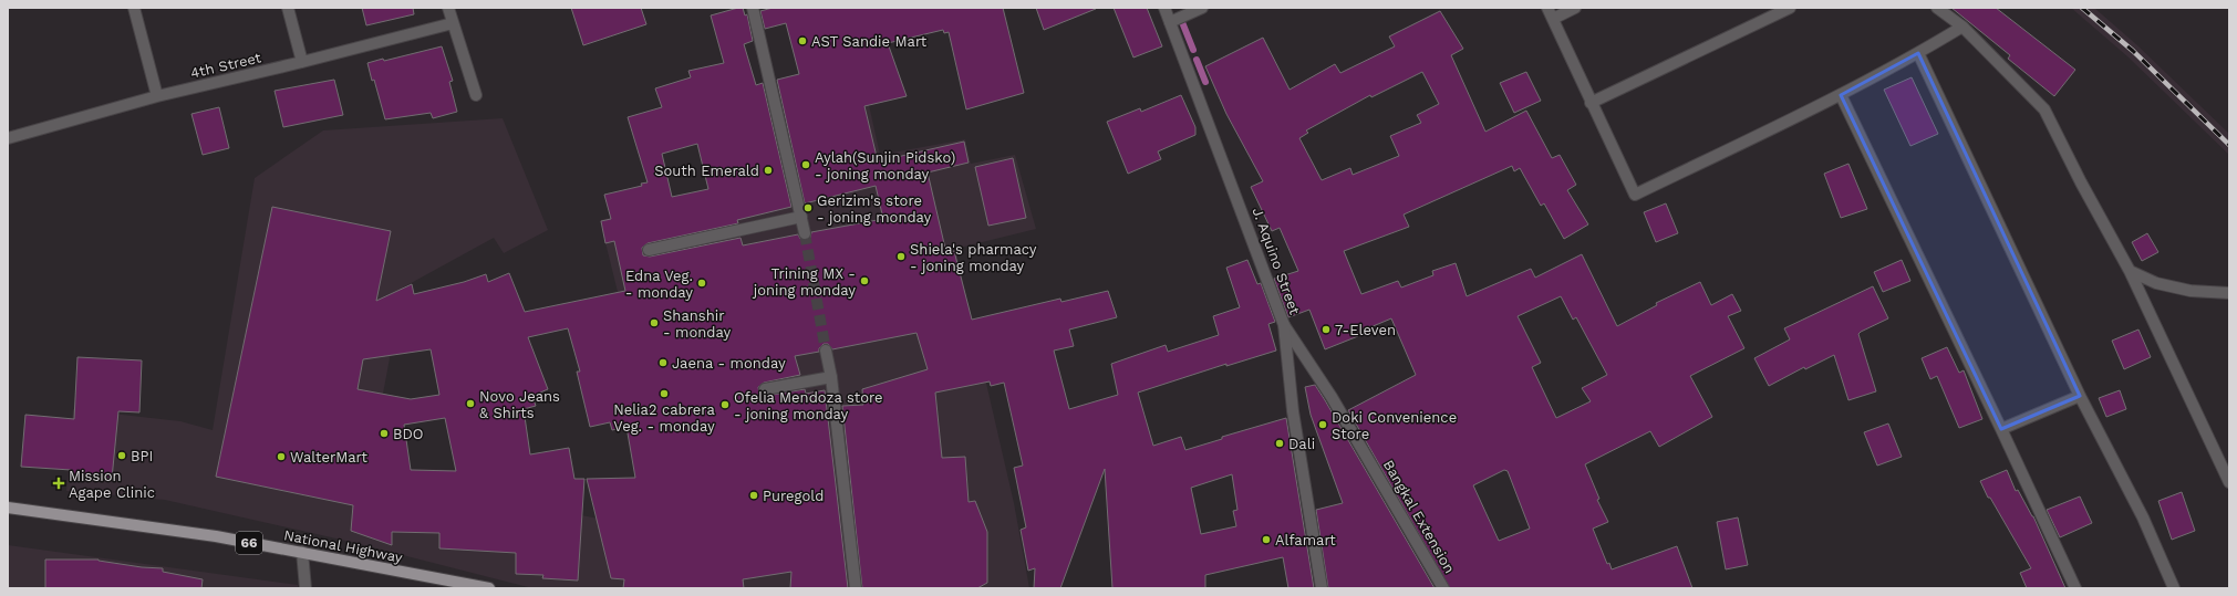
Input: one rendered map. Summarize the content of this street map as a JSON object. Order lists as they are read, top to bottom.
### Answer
{
  "streets": {
    "main road": ["66", "National Highway"],
    "street": ["4th Street", "J. Aquino Street", "Bangkal Extension"]
  },
  "crossings": [
    ["J. Aquino Street", "Bangkal Extension"]
  ],
  "places": {
    "other": [
      "AST Sandie Mart",
      "Aylah(Sunjin Pidsko) - joning monday",
      "South Emerald",
      "Gerizim's store - joning monday",
      "Shiela's pharmacy - joning monday",
      "Trining MX - joning monday",
      "Edna Veg. - monday",
      "Shanshir - monday",
      "7-Eleven",
      "Jaena - monday",
      "Nelia2 cabrera Veg. - monday",
      "Novo Jeans & Shirts",
      "Ofelia Mendoza store - joning monday",
      "Doki Convenience Store",
      "BDO",
      "Dali",
      "BPI",
      "WalterMart",
      "Puregold",
      "Alfamart"
    ],
    "health": ["Mission Agape Clinic"]
  }
}
